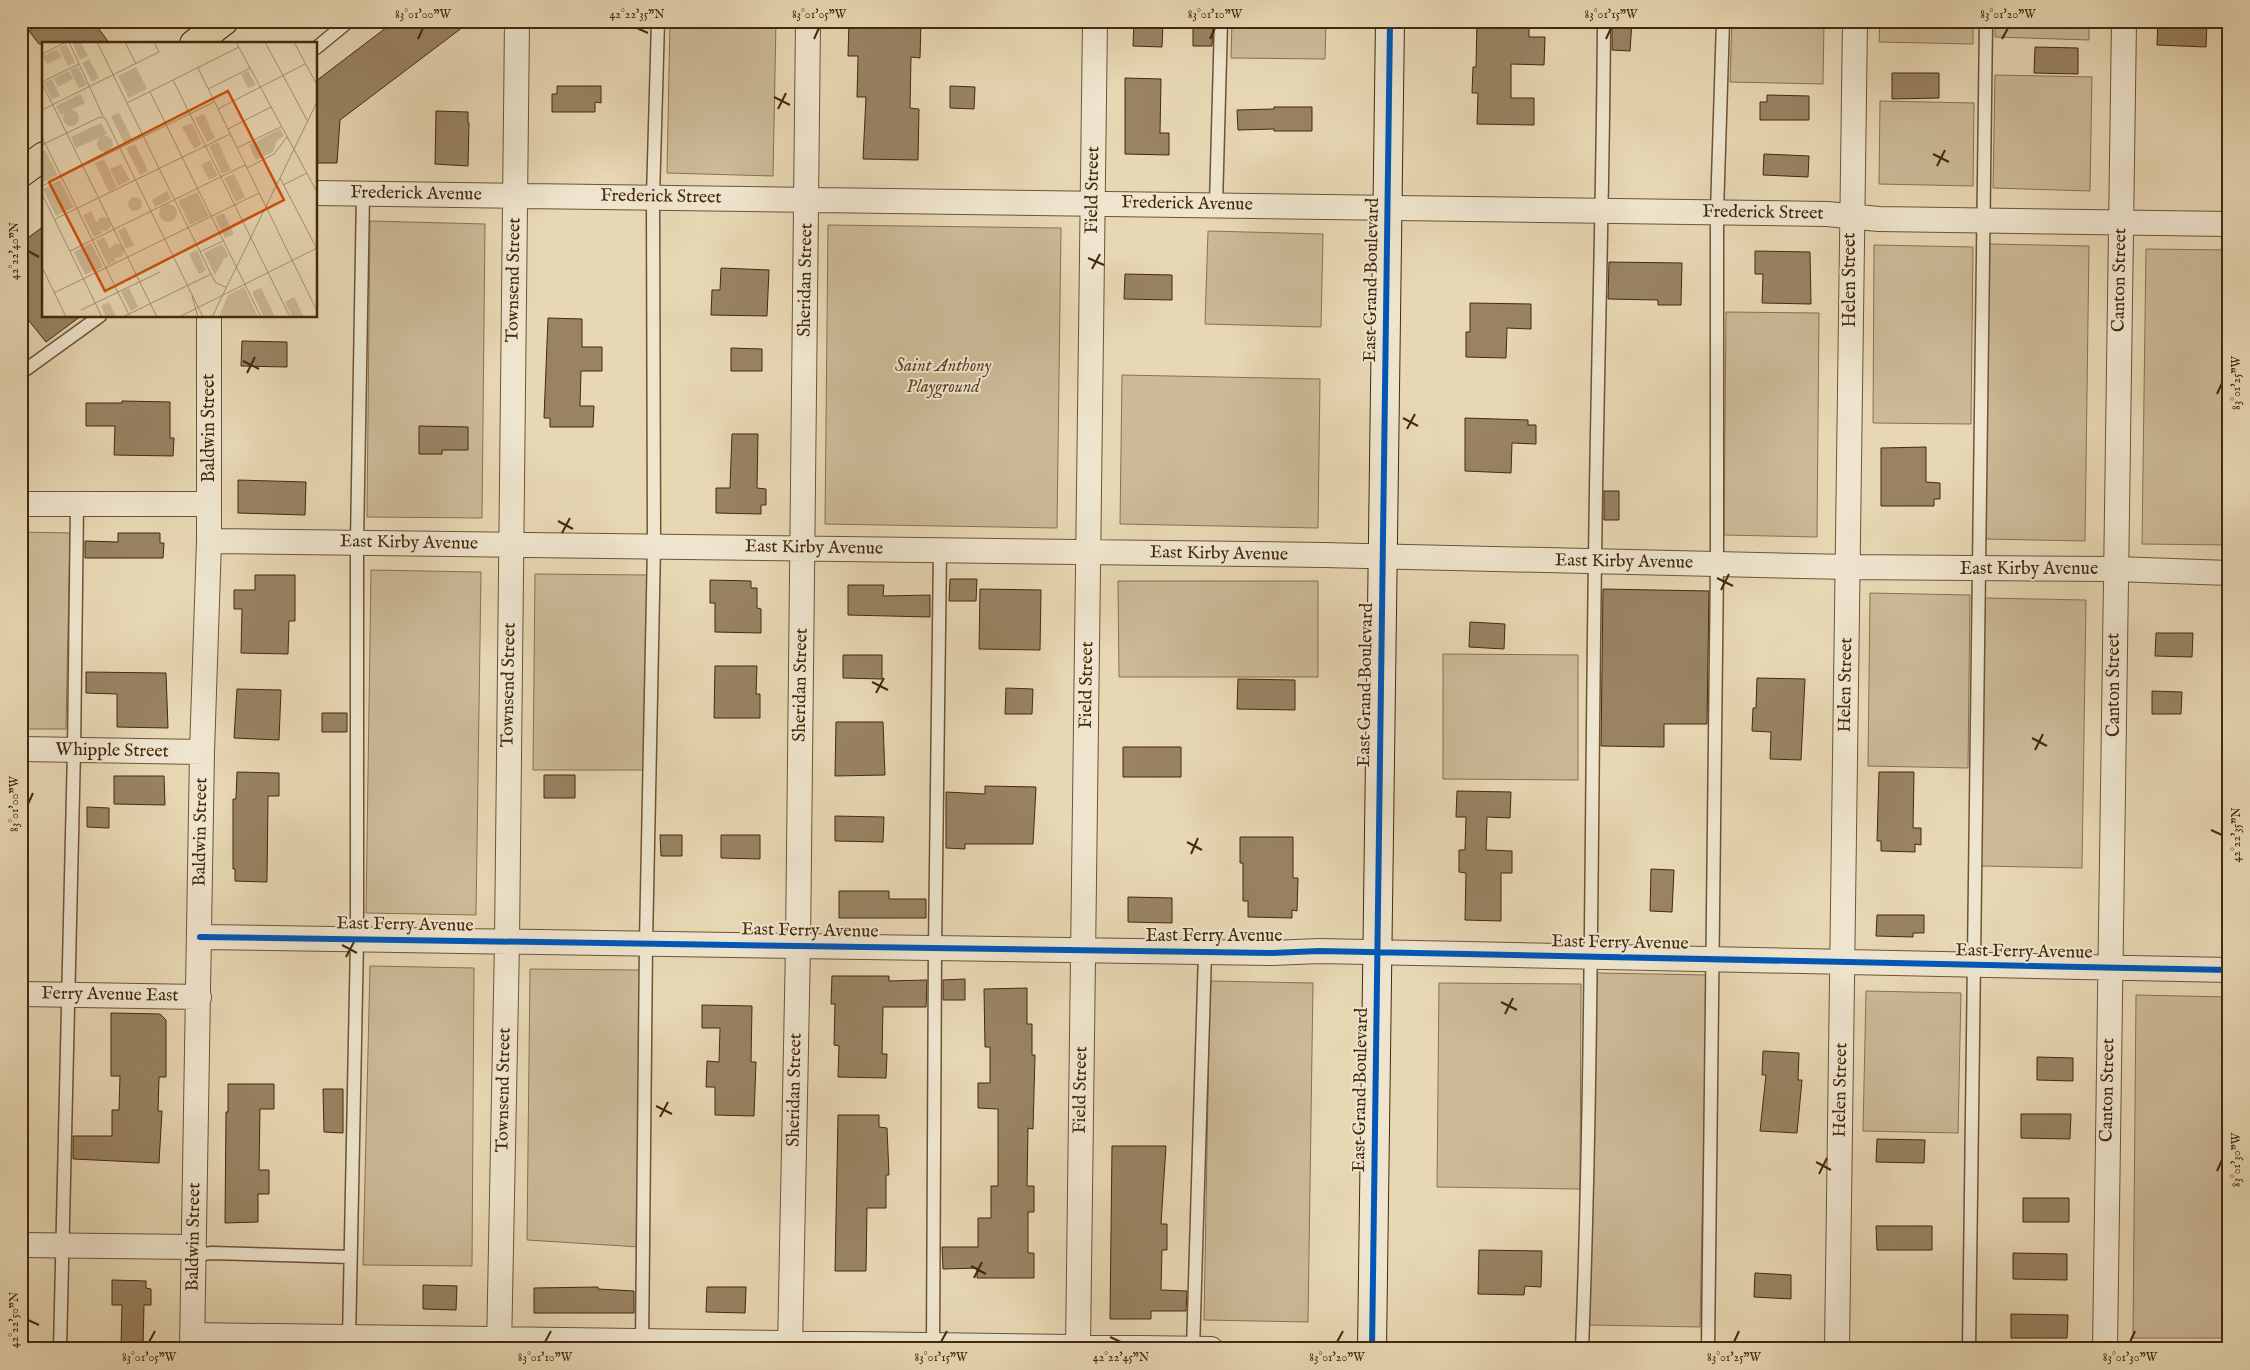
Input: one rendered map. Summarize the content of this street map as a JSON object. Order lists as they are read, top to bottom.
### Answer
{
  "streets": {
    "main road": ["East Grand Boulevard"],
    "street": [
      "Field Street",
      "Frederick Avenue",
      "Frederick Street",
      "Townsend Street",
      "Sheridan Street",
      "Helen Street",
      "Canton Street",
      "Baldwin Street",
      "East Kirby Avenue",
      "Whipple Street",
      "East Ferry Avenue",
      "Ferry Avenue East"
    ]
  },
  "crossings": [
    ["Field Street", "Frederick Avenue"],
    ["Field Street", "East Kirby Avenue"],
    ["Field Street", "East Ferry Avenue"],
    ["Frederick Avenue", "Frederick Street"],
    ["Frederick Avenue", "Townsend Street"],
    ["Frederick Avenue", "Sheridan Street"],
    ["Frederick Avenue", "East Grand Boulevard"],
    ["Frederick Street", "Townsend Street"],
    ["Frederick Street", "Sheridan Street"],
    ["Frederick Street", "East Grand Boulevard"],
    ["Frederick Street", "Helen Street"],
    ["Frederick Street", "Canton Street"],
    ["Townsend Street", "East Kirby Avenue"],
    ["Townsend Street", "East Ferry Avenue"],
    ["Sheridan Street", "East Kirby Avenue"],
    ["Sheridan Street", "East Ferry Avenue"],
    ["East Grand Boulevard", "East Kirby Avenue"],
    ["East Grand Boulevard", "East Ferry Avenue"],
    ["Helen Street", "East Kirby Avenue"],
    ["Helen Street", "East Ferry Avenue"],
    ["Canton Street", "East Kirby Avenue"],
    ["Canton Street", "East Ferry Avenue"],
    ["Baldwin Street", "East Kirby Avenue"],
    ["Baldwin Street", "Whipple Street"],
    ["Baldwin Street", "East Ferry Avenue"],
    ["Baldwin Street", "Ferry Avenue East"]
  ],
  "parks": ["Saint Anthony Playground"],
  "coordinates": [
    "83°01'00\"W",
    "42°22'35\"N",
    "83°01'05\"W",
    "83°01'10\"W",
    "83°01'15\"W",
    "83°01'20\"W",
    "42°22'40\"N",
    "83°01'25\"W",
    "83°01'30\"W",
    "42°22'50\"N",
    "42°22'45\"N"
  ]
}
